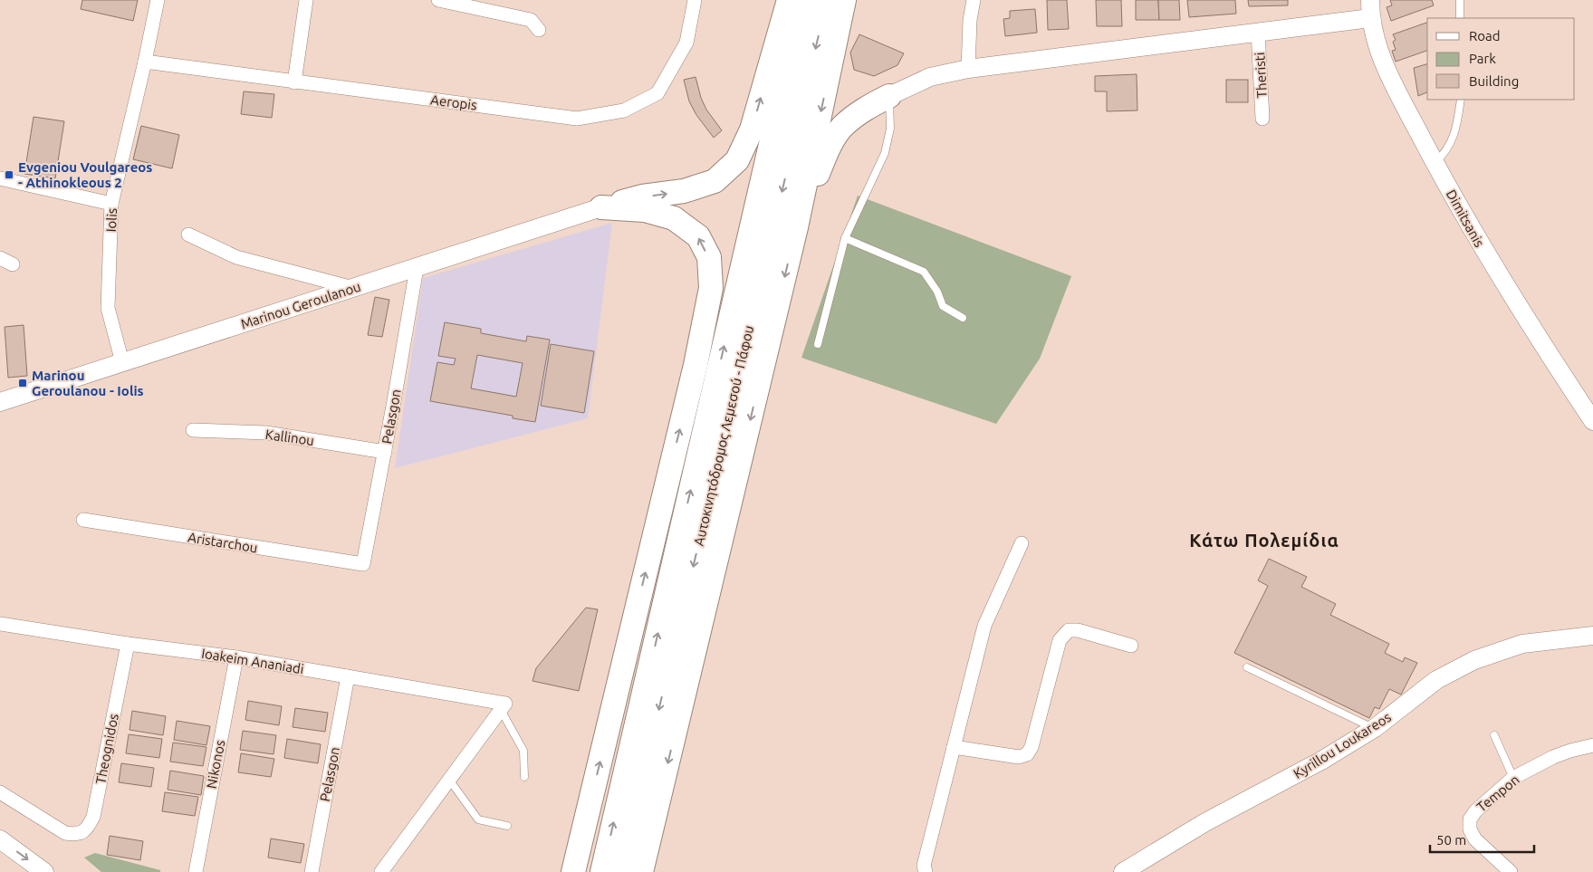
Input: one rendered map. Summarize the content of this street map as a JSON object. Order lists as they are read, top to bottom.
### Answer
{
  "streets": {
    "highway": ["Αυτοκινητόδρομος Λεμεσού - Πάφου"],
    "street": [
      "Theristi",
      "Aeropis",
      "Dimitsanis",
      "Iolis",
      "Marinou Geroulanou",
      "Pelasgon",
      "Kallinou",
      "Aristarchou",
      "Ioakeim Ananiadi",
      "Kyrillou Loukareos",
      "Theognidos",
      "Nikonos",
      "Tempon"
    ]
  },
  "crossings": [
    ["Aeropis", "Iolis"],
    ["Iolis", "Marinou Geroulanou"],
    ["Marinou Geroulanou", "Pelasgon"],
    ["Pelasgon", "Kallinou"],
    ["Pelasgon", "Aristarchou"],
    ["Pelasgon", "Ioakeim Ananiadi"],
    ["Ioakeim Ananiadi", "Theognidos"],
    ["Ioakeim Ananiadi", "Nikonos"]
  ],
  "districts": ["Κάτω Πολεμίδια"],
  "places": {
    "transit": ["Evgeniou Voulgareos - Athinokleous 2", "Marinou Geroulanou - Iolis"]
  },
  "legend": ["Road", "Park", "Building"],
  "scale_bar": "50 m"
}
